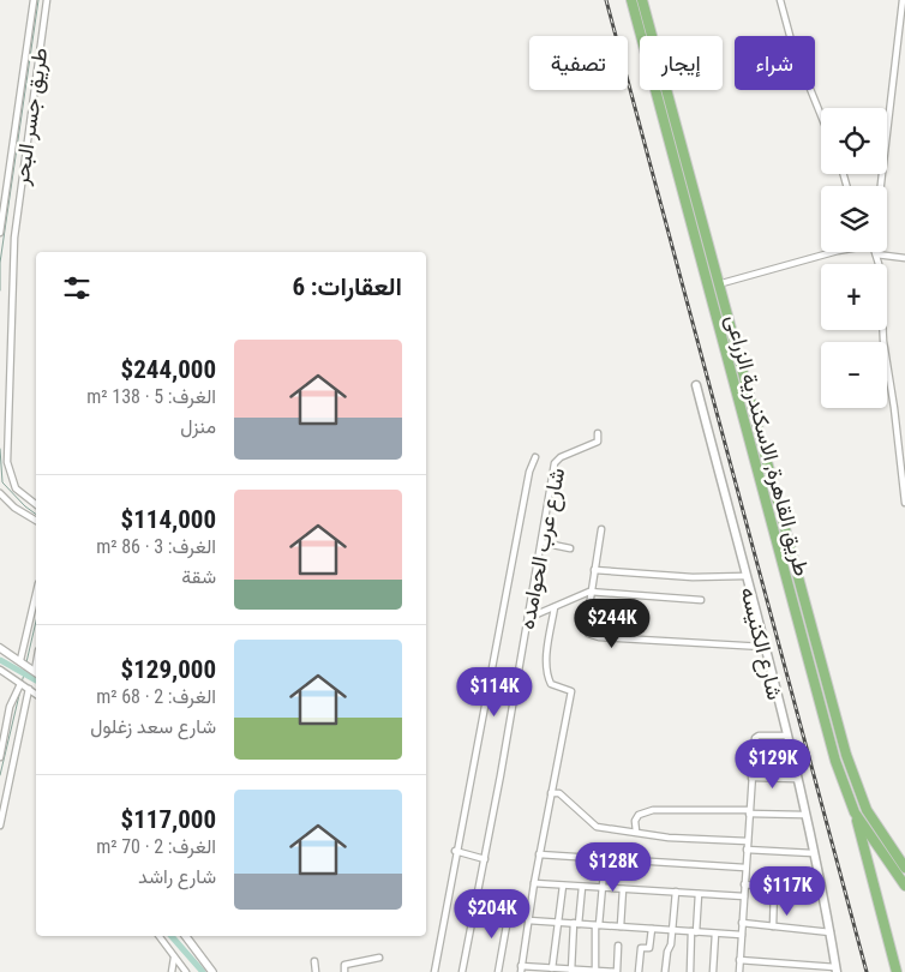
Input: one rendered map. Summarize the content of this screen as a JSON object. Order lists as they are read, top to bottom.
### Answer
{
  "streets": {
    "highway": ["طريق القاهرة, الاسكندرية الزراعى"],
    "main road": ["شارع الكنيسه"],
    "street": ["طريق جسر البحر", "شارع عرب الحوامده"]
  },
  "page": {
    "chip": ["شراء", "إيجار", "تصفية"],
    "map_buttons": ["+", "−"],
    "heading": "العقارات: 6",
    "list": [
      {
        "name": "$244,000",
        "note": "الغرف: 5 · 138 m² · منزل"
      },
      {
        "name": "$114,000",
        "note": "الغرف: 3 · 86 m² · شقة"
      },
      {
        "name": "$129,000",
        "note": "الغرف: 2 · 68 m² · شارع سعد زغلول"
      },
      {
        "name": "$117,000",
        "note": "الغرف: 2 · 70 m² · شارع راشد"
      }
    ],
    "price": [
      "$244K",
      "$114K",
      "$129K",
      "$128K",
      "$117K",
      "$204K"
    ]
  }
}
